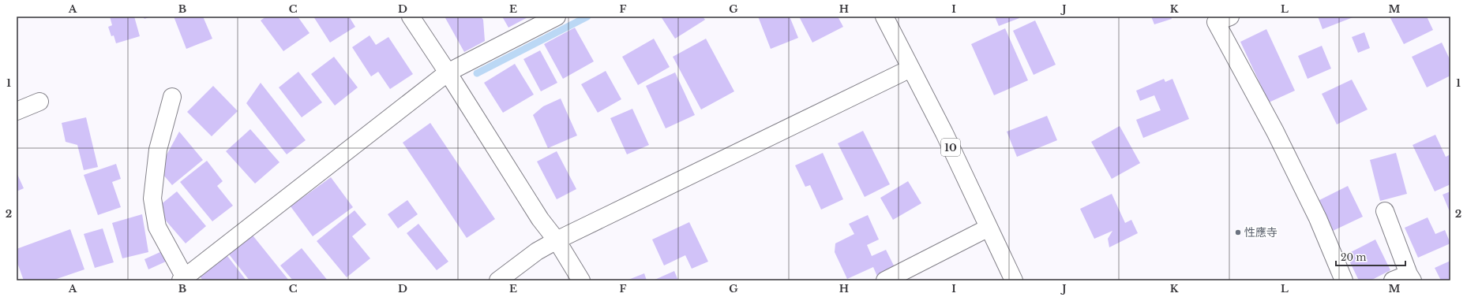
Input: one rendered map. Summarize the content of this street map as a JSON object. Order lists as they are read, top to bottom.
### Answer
{
  "streets": {
    "main road": ["10"]
  },
  "places": ["性應寺"],
  "scale_bar": "20 m",
  "grid": {
    "columns": [
      "A",
      "B",
      "C",
      "D",
      "E",
      "F",
      "G",
      "H",
      "I",
      "J",
      "K",
      "L",
      "M"
    ],
    "rows": ["1", "2"]
  }
}
